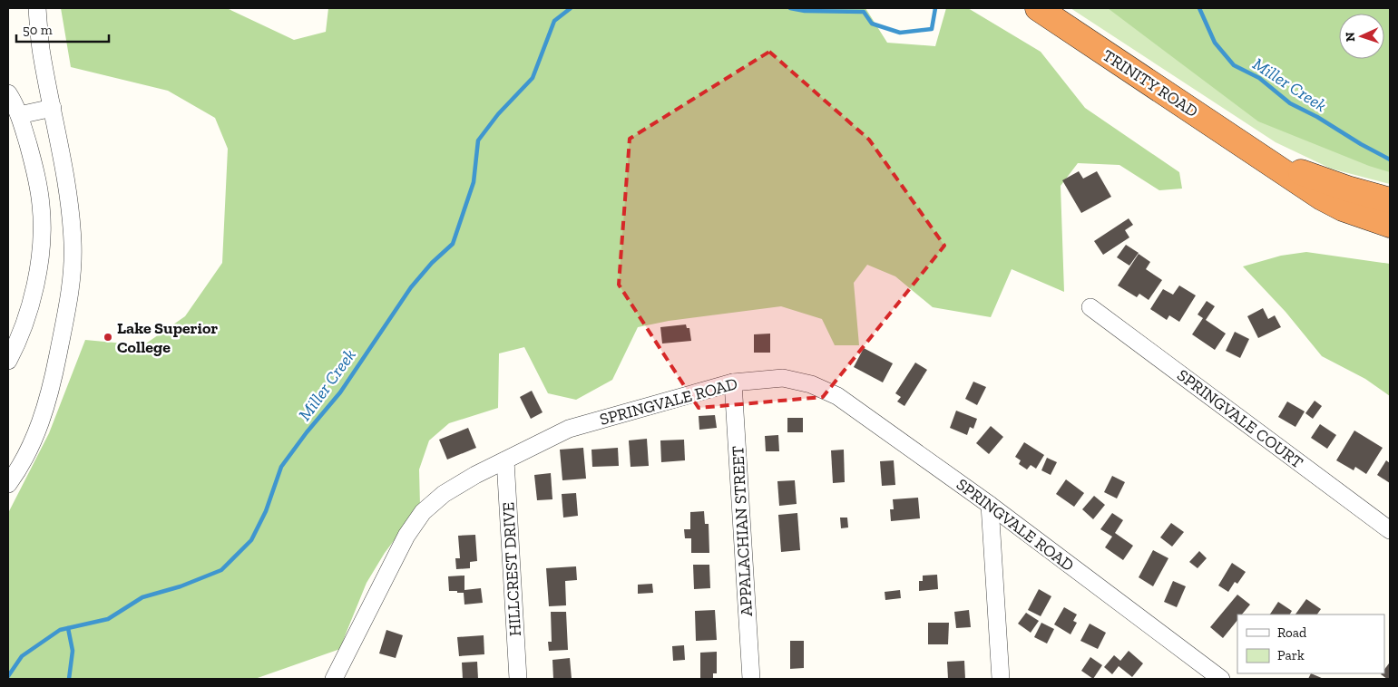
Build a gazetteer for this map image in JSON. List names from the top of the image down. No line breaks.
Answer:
{"streets":{"highway":["TRINITY ROAD"],"street":["SPRINGVALE ROAD","SPRINGVALE COURT","APPALACHIAN STREET","HILLCREST DRIVE"]},"crossings":[["SPRINGVALE ROAD","APPALACHIAN STREET"],["SPRINGVALE ROAD","HILLCREST DRIVE"]],"water":["Miller Creek"],"places":["Lake Superior College"],"legend":["Road","Park"],"scale_bar":"50 m","north":"left"}
